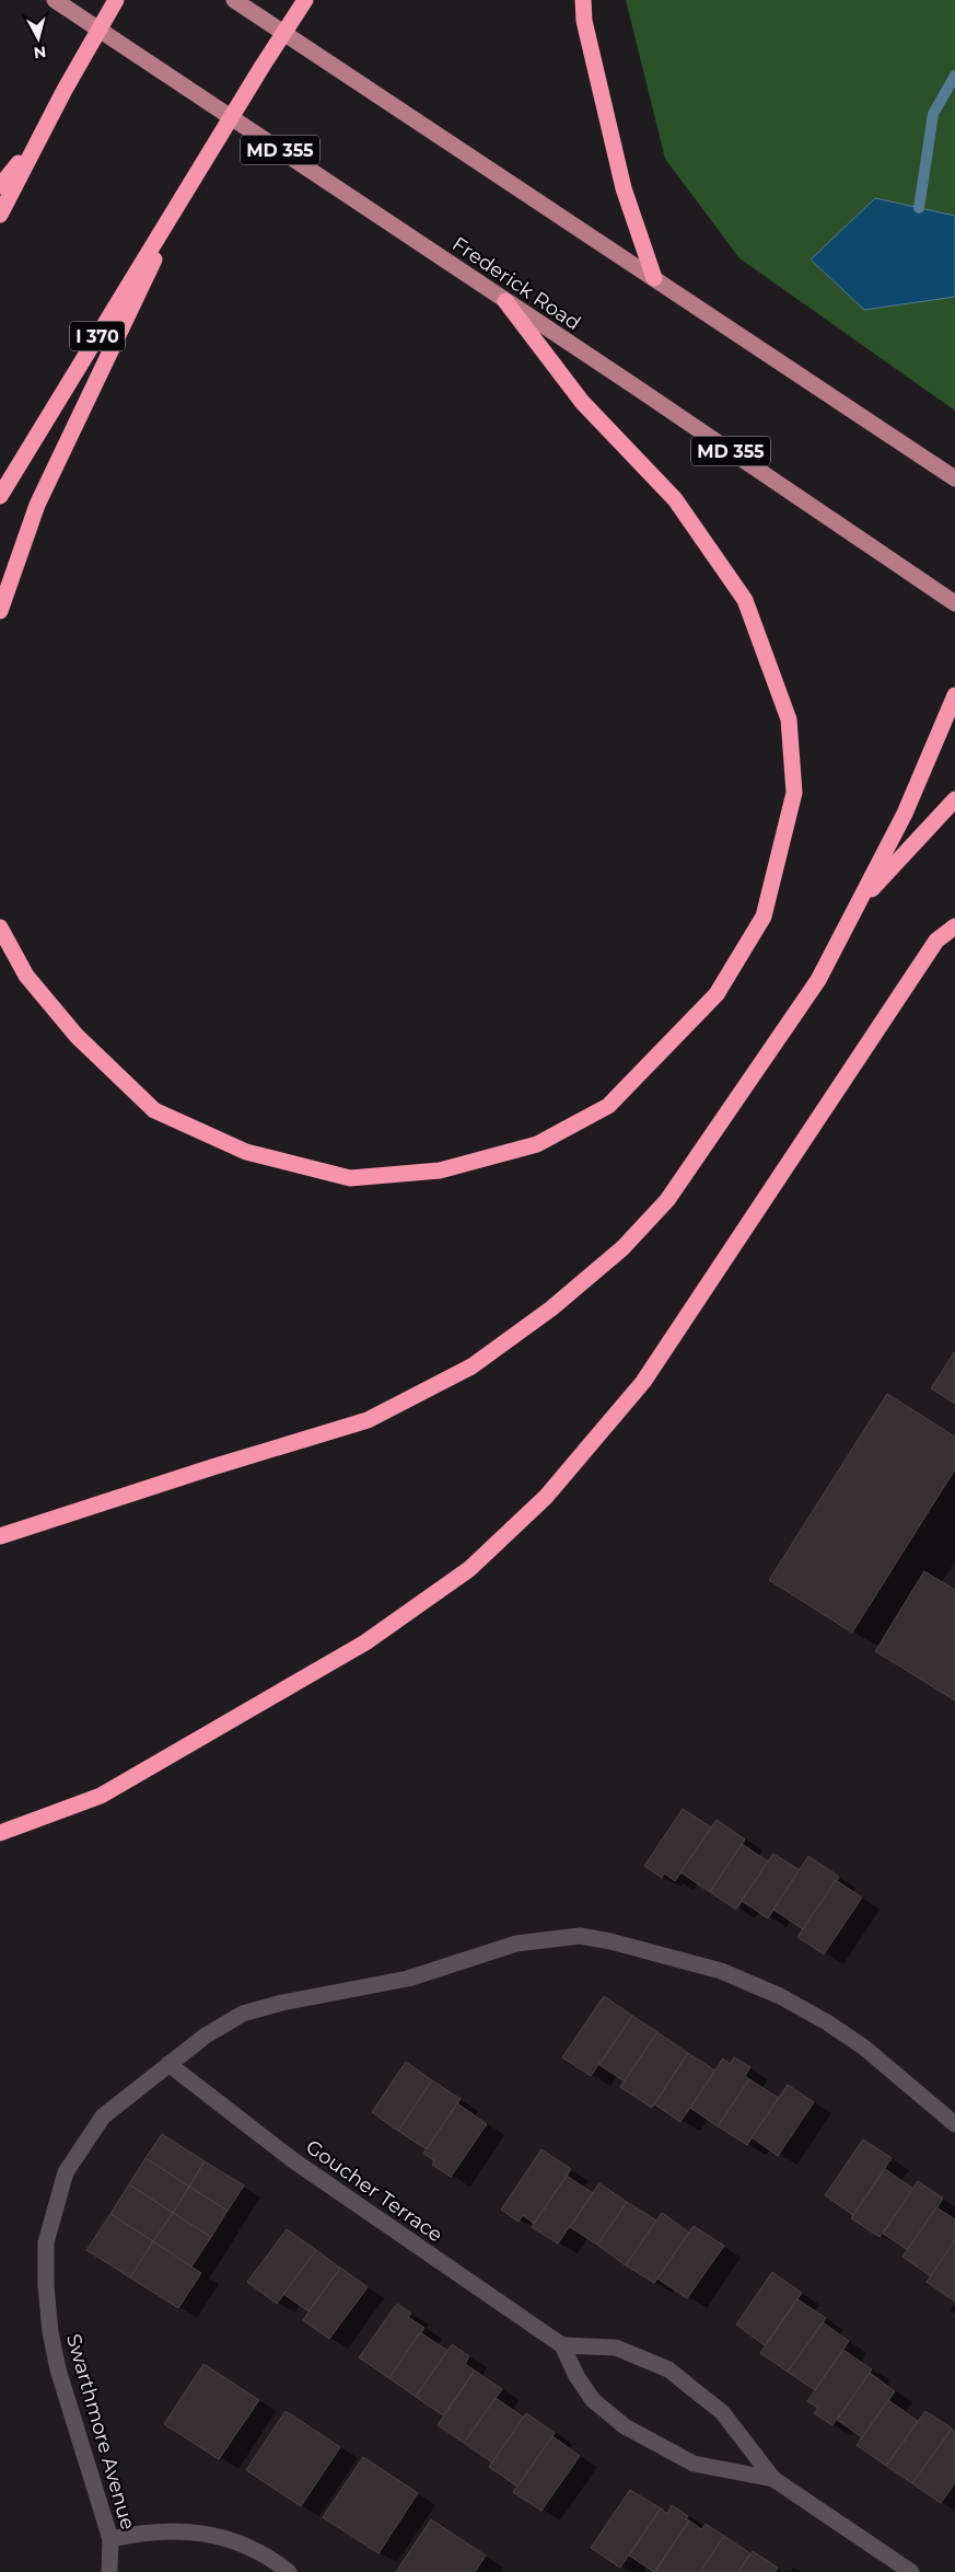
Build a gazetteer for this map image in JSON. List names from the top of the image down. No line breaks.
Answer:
{"streets":{"highway":["I 370"],"main road":["MD 355","Frederick Road"],"street":["Goucher Terrace","Swarthmore Avenue"]},"crossings":[["Goucher Terrace","Swarthmore Avenue"]],"north":"bottom"}
